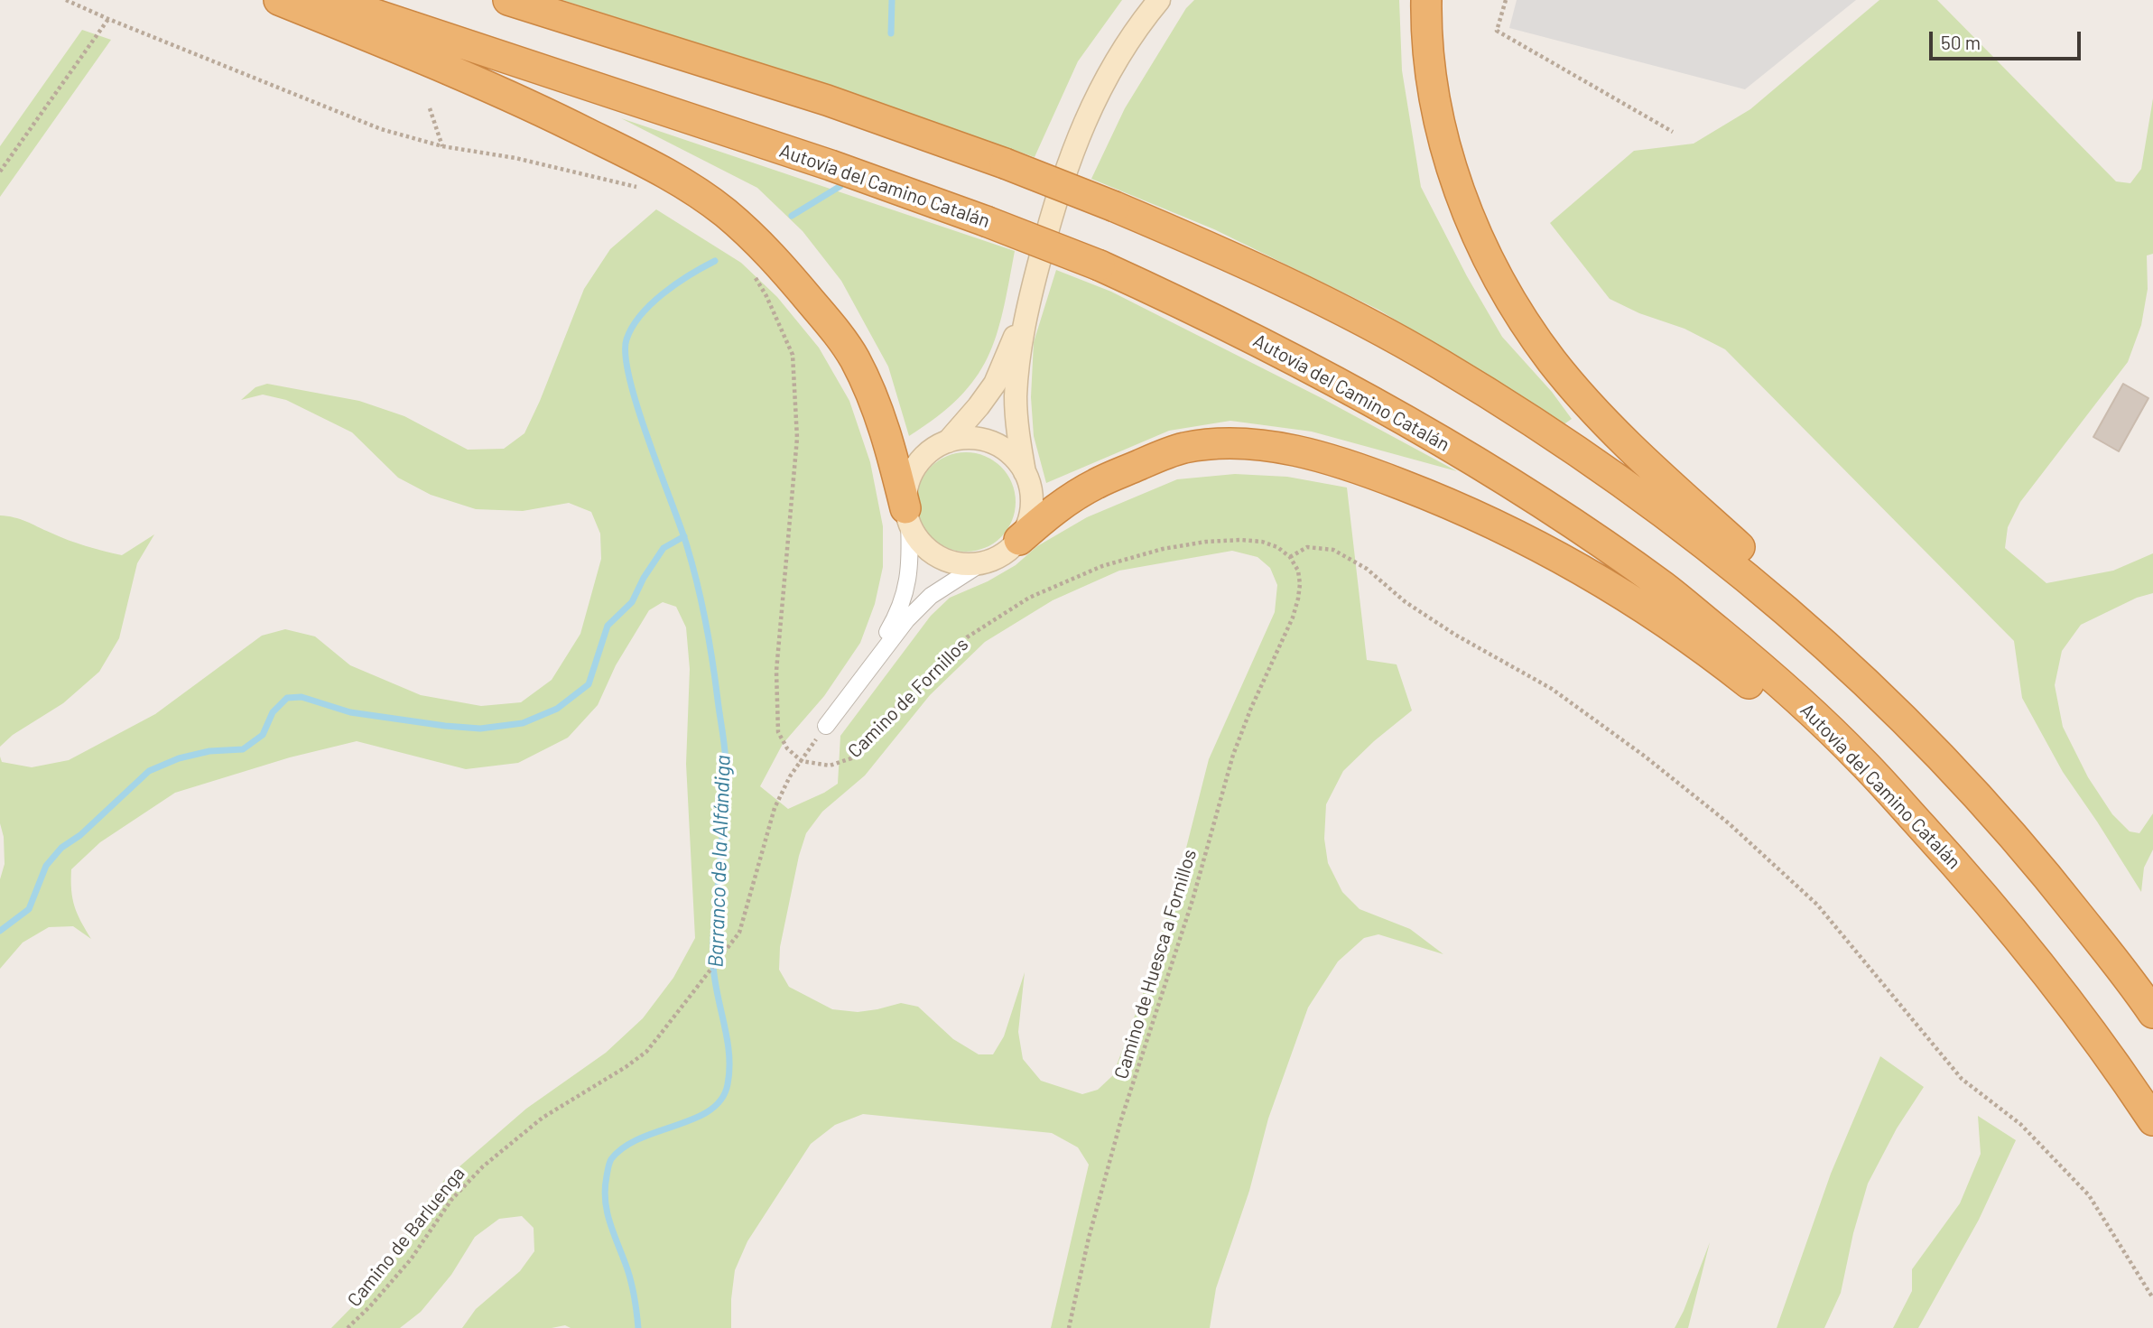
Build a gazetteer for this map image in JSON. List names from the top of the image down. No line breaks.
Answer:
{"streets":{"highway":["Autovía del Camino Catalán"],"street":["Camino de Fornillos"],"path":["Camino de Huesca a Fornillos","Camino de Barluenga"]},"crossings":[["Camino de Fornillos","Camino de Huesca a Fornillos"],["Camino de Fornillos","Camino de Barluenga"]],"water":["Barranco de la Alfándiga"],"scale_bar":"50 m"}
